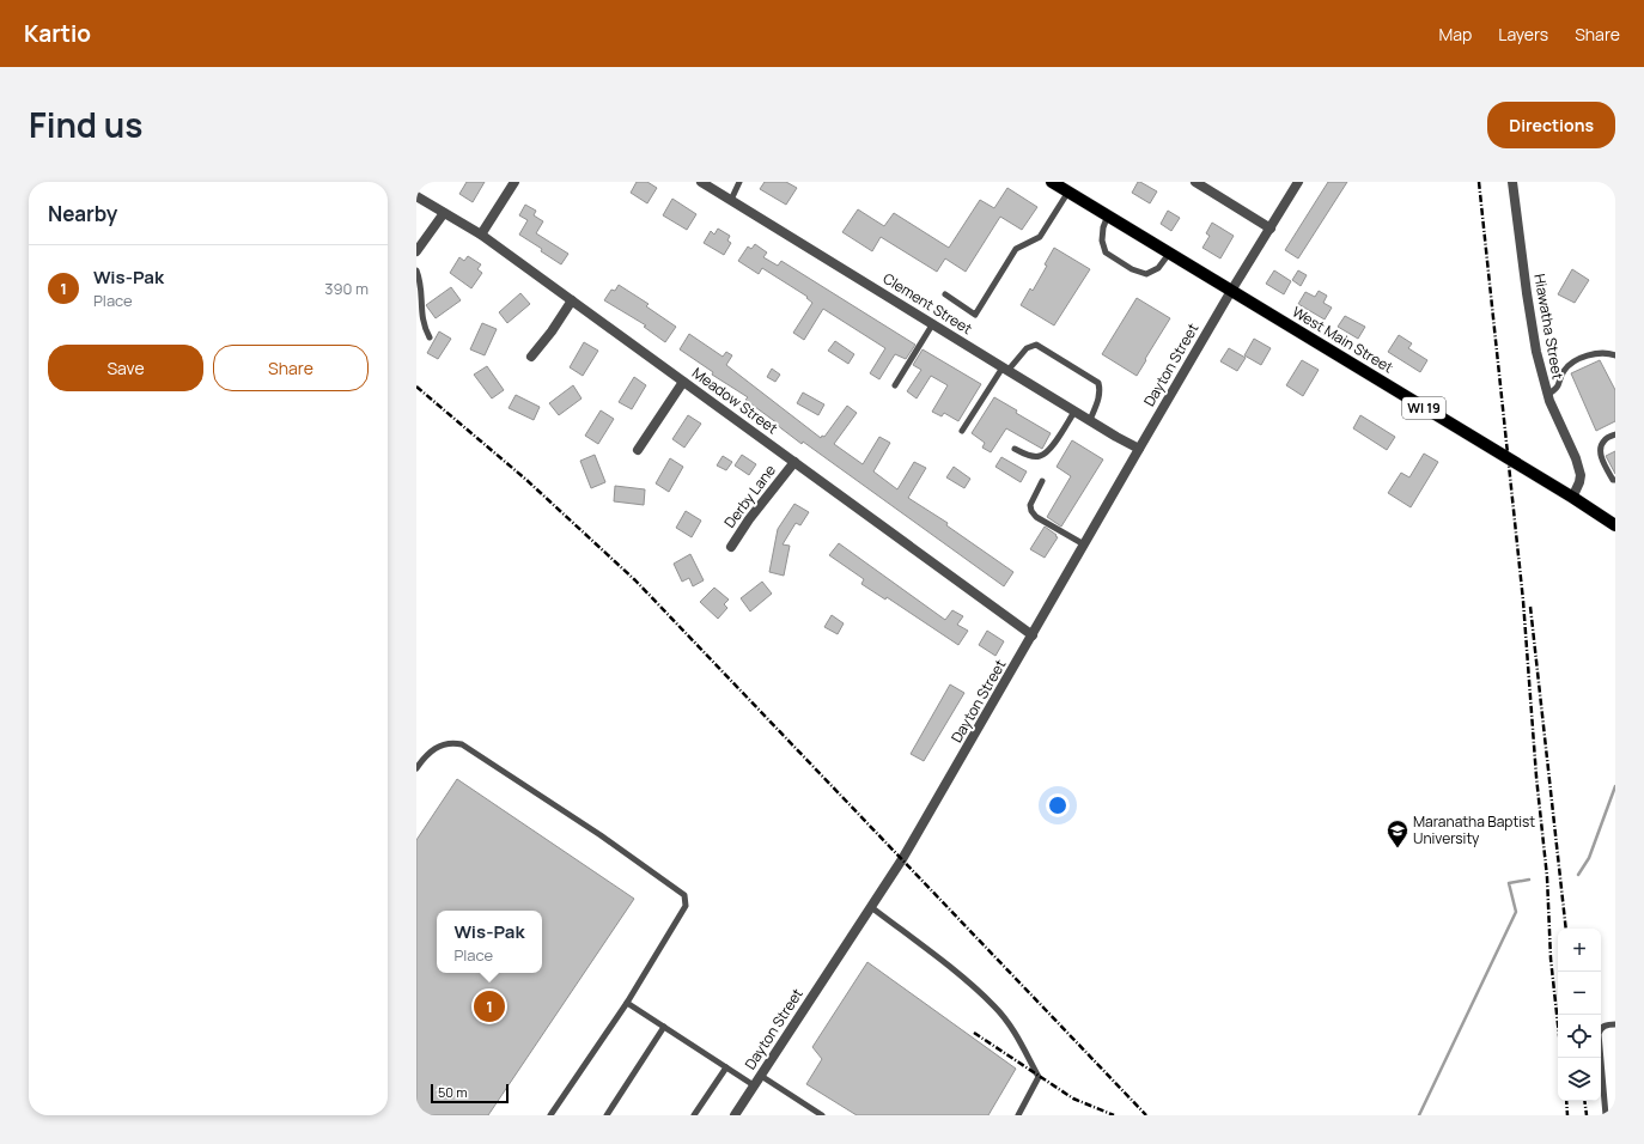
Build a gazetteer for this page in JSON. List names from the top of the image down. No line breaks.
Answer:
{"streets":{"main road":["West Main Street","WI 19"],"street":["Clement Street","Hiawatha Street","Dayton Street","Meadow Street","Derby Lane"]},"crossings":[["Clement Street","Dayton Street"],["Hiawatha Street","West Main Street"],["West Main Street","Dayton Street"],["Dayton Street","Meadow Street"],["Meadow Street","Derby Lane"]],"places":{"school or university":["Maranatha Baptist University"]},"scale_bar":"50 m","page":{"header":"Kartio","nav":["Map","Layers","Share"],"title":"Find us","buttons":["Directions",["Save","Share"]],"heading":"Nearby","list":[{"mark":"1","name":"Wis-Pak","note":"Place","value":"390 m"}],"popup":["Wis-Pak","Place"],"map_buttons":["+","−"],"pins":"1","scale":"50 m"}}
